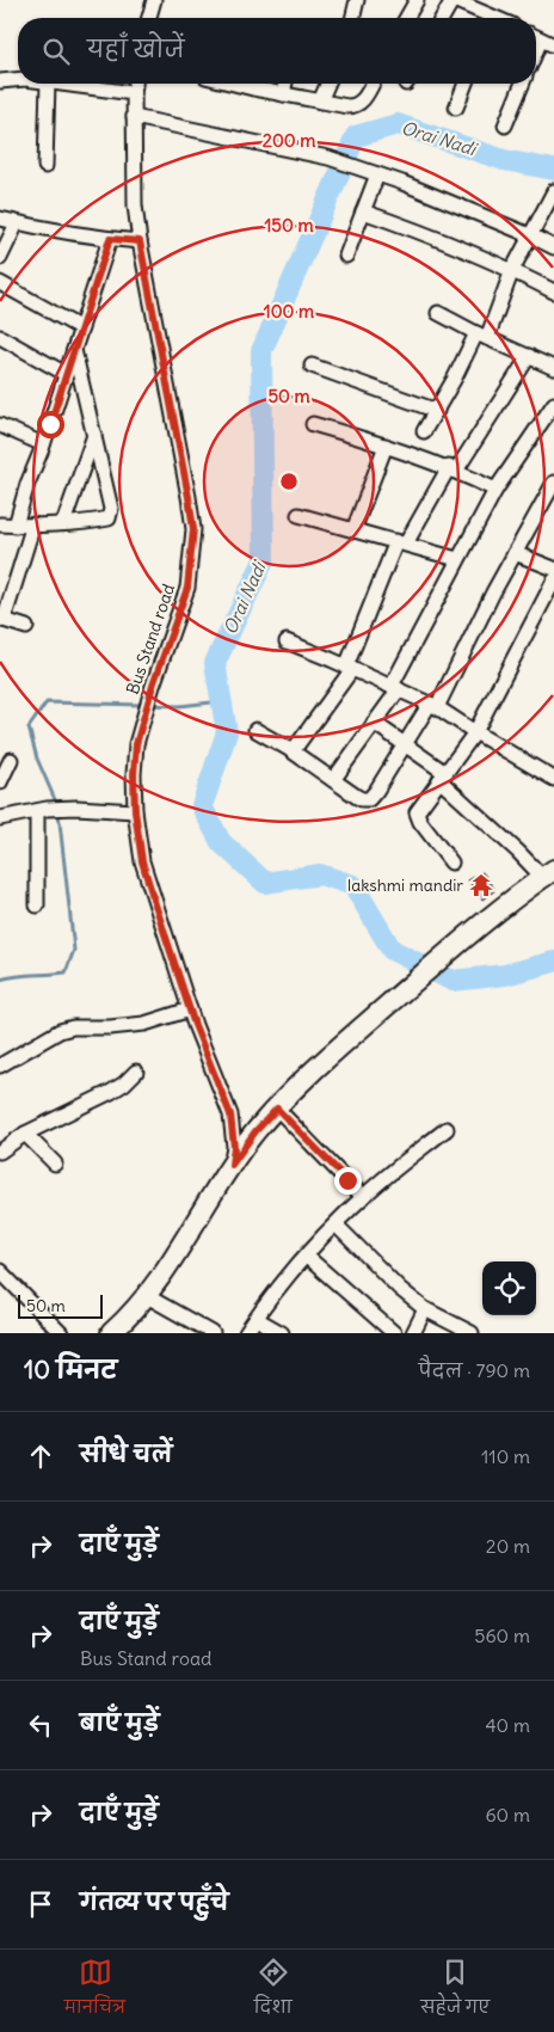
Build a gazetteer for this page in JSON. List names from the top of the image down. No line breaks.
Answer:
{"streets":{"street":["Bus Stand road"]},"water":["Orai Nadi"],"places":{"temple":["lakshmi mandir"]},"scale_bar":"50 m","page":{"search":"यहाँ खोजें","scale":"50 m","heading":["10 मिनट","पैदल · 790 m"],"list":[["सीधे चलें","110 m"],["दाएँ मुड़ें","20 m"],["दाएँ मुड़ें","Bus Stand road","560 m"],["बाएँ मुड़ें","40 m"],["दाएँ मुड़ें","60 m"],"गंतव्य पर पहुँचे"],"nav":["मानचित्र","दिशा","सहेजे गए"]},"rings":["200 m","150 m","100 m","50 m"]}
